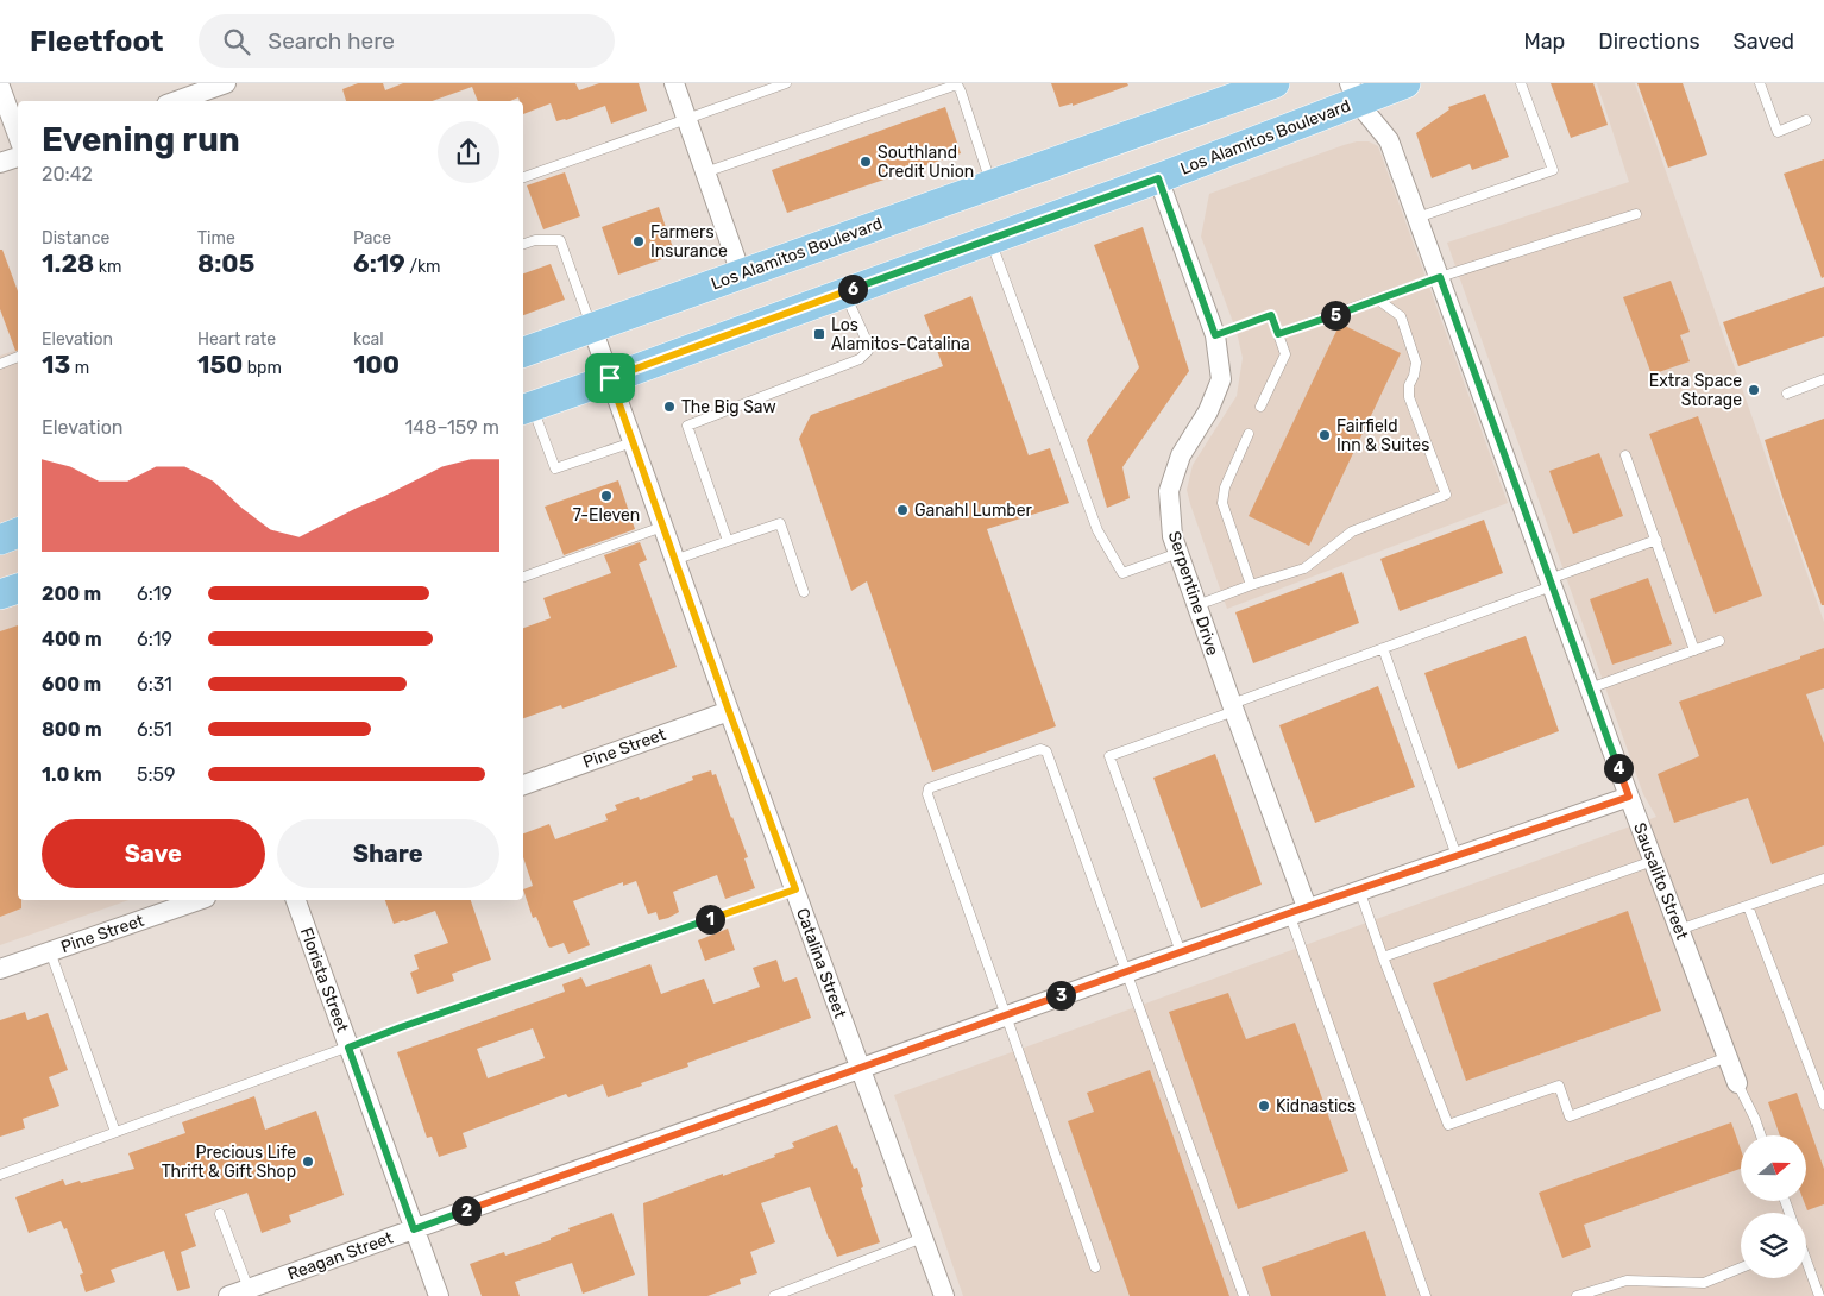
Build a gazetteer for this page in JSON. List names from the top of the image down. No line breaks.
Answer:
{"streets":{"main road":["Los Alamitos Boulevard"],"street":["Serpentine Drive","Pine Street","Sausalito Street","Catalina Street","Florista Street","Reagan Street"]},"crossings":[["Los Alamitos Boulevard","Serpentine Drive"],["Los Alamitos Boulevard","Sausalito Street"],["Los Alamitos Boulevard","Catalina Street"],["Serpentine Drive","Reagan Street"],["Pine Street","Catalina Street"],["Sausalito Street","Reagan Street"],["Catalina Street","Reagan Street"],["Florista Street","Reagan Street"]],"places":{"other":["Southland Credit Union","Farmers Insurance","Extra Space Storage","The Big Saw","Fairfield Inn & Suites","7-Eleven","Ganahl Lumber","Kidnastics","Precious Life Thrift & Gift Shop"],"transit":["Los Alamitos-Catalina"]},"north":"right","page":{"header":"Fleetfoot","search":"Search here","nav":["Map","Directions","Saved"],"heading":["Evening run","20:42"],"stats":[["Distance","1.28 km"],["Time","8:05"],["Pace","6:19 /km"],["Elevation","13 m"],["Heart rate","150 bpm"],["kcal","100"]],"pins":["6","5","4","1","3","2"],"chart":["Elevation","148–159 m"],"list":[{"name":"200 m","note":"6:19"},{"name":"400 m","note":"6:19"},{"name":"600 m","note":"6:31"},{"name":"800 m","note":"6:51"},{"name":"1.0 km","note":"5:59"}],"buttons":["Save","Share"]}}
